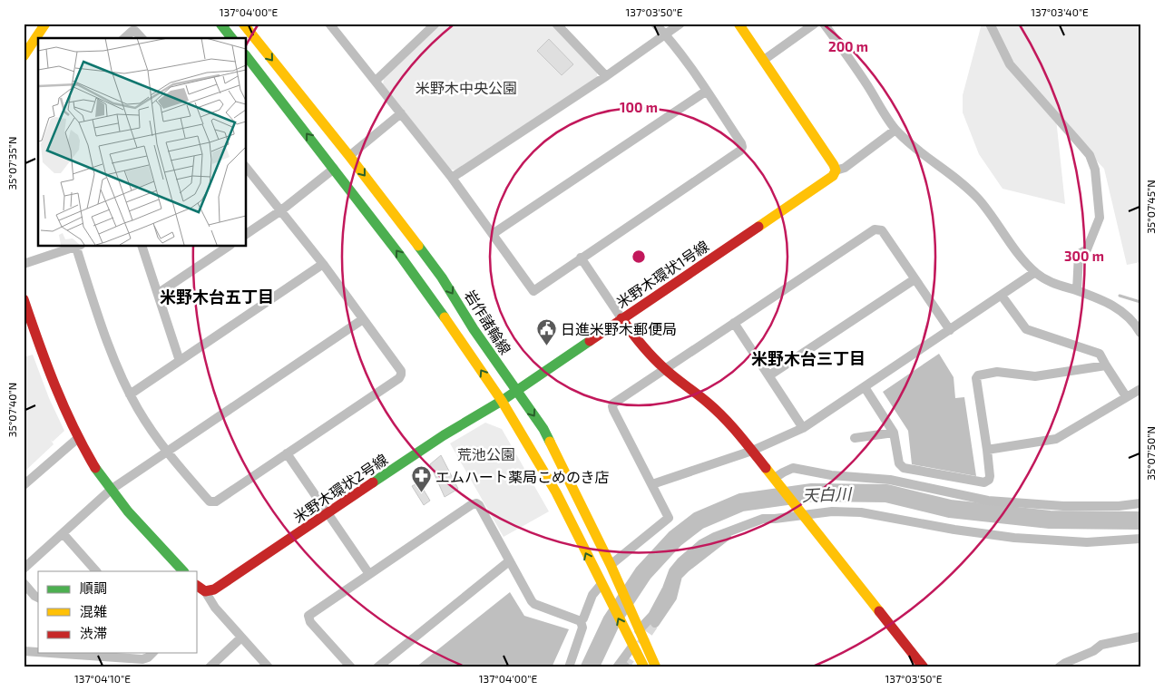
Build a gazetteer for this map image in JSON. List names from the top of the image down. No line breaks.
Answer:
{"streets":{"street":["米野木環状1号線","岩作諸輪線","米野木環状2号線"]},"crossings":[["米野木環状1号線","岩作諸輪線"],["米野木環状1号線","米野木環状2号線"]],"districts":["米野木台五丁目","米野木台三丁目"],"water":["天白川"],"parks":["米野木中央公園","荒池公園"],"places":{"public building":["日進米野木郵便局"],"pharmacy":["エムハート薬局こめのき店"]},"legend":["順調","混雑","渋滞"],"coordinates":["137°04'00\"E","137°03'50\"E","137°03'40\"E","35°07'35\"N","35°07'45\"N","35°07'40\"N","35°07'50\"N","137°04'10\"E"],"rings":["200 m","100 m","300 m"]}
